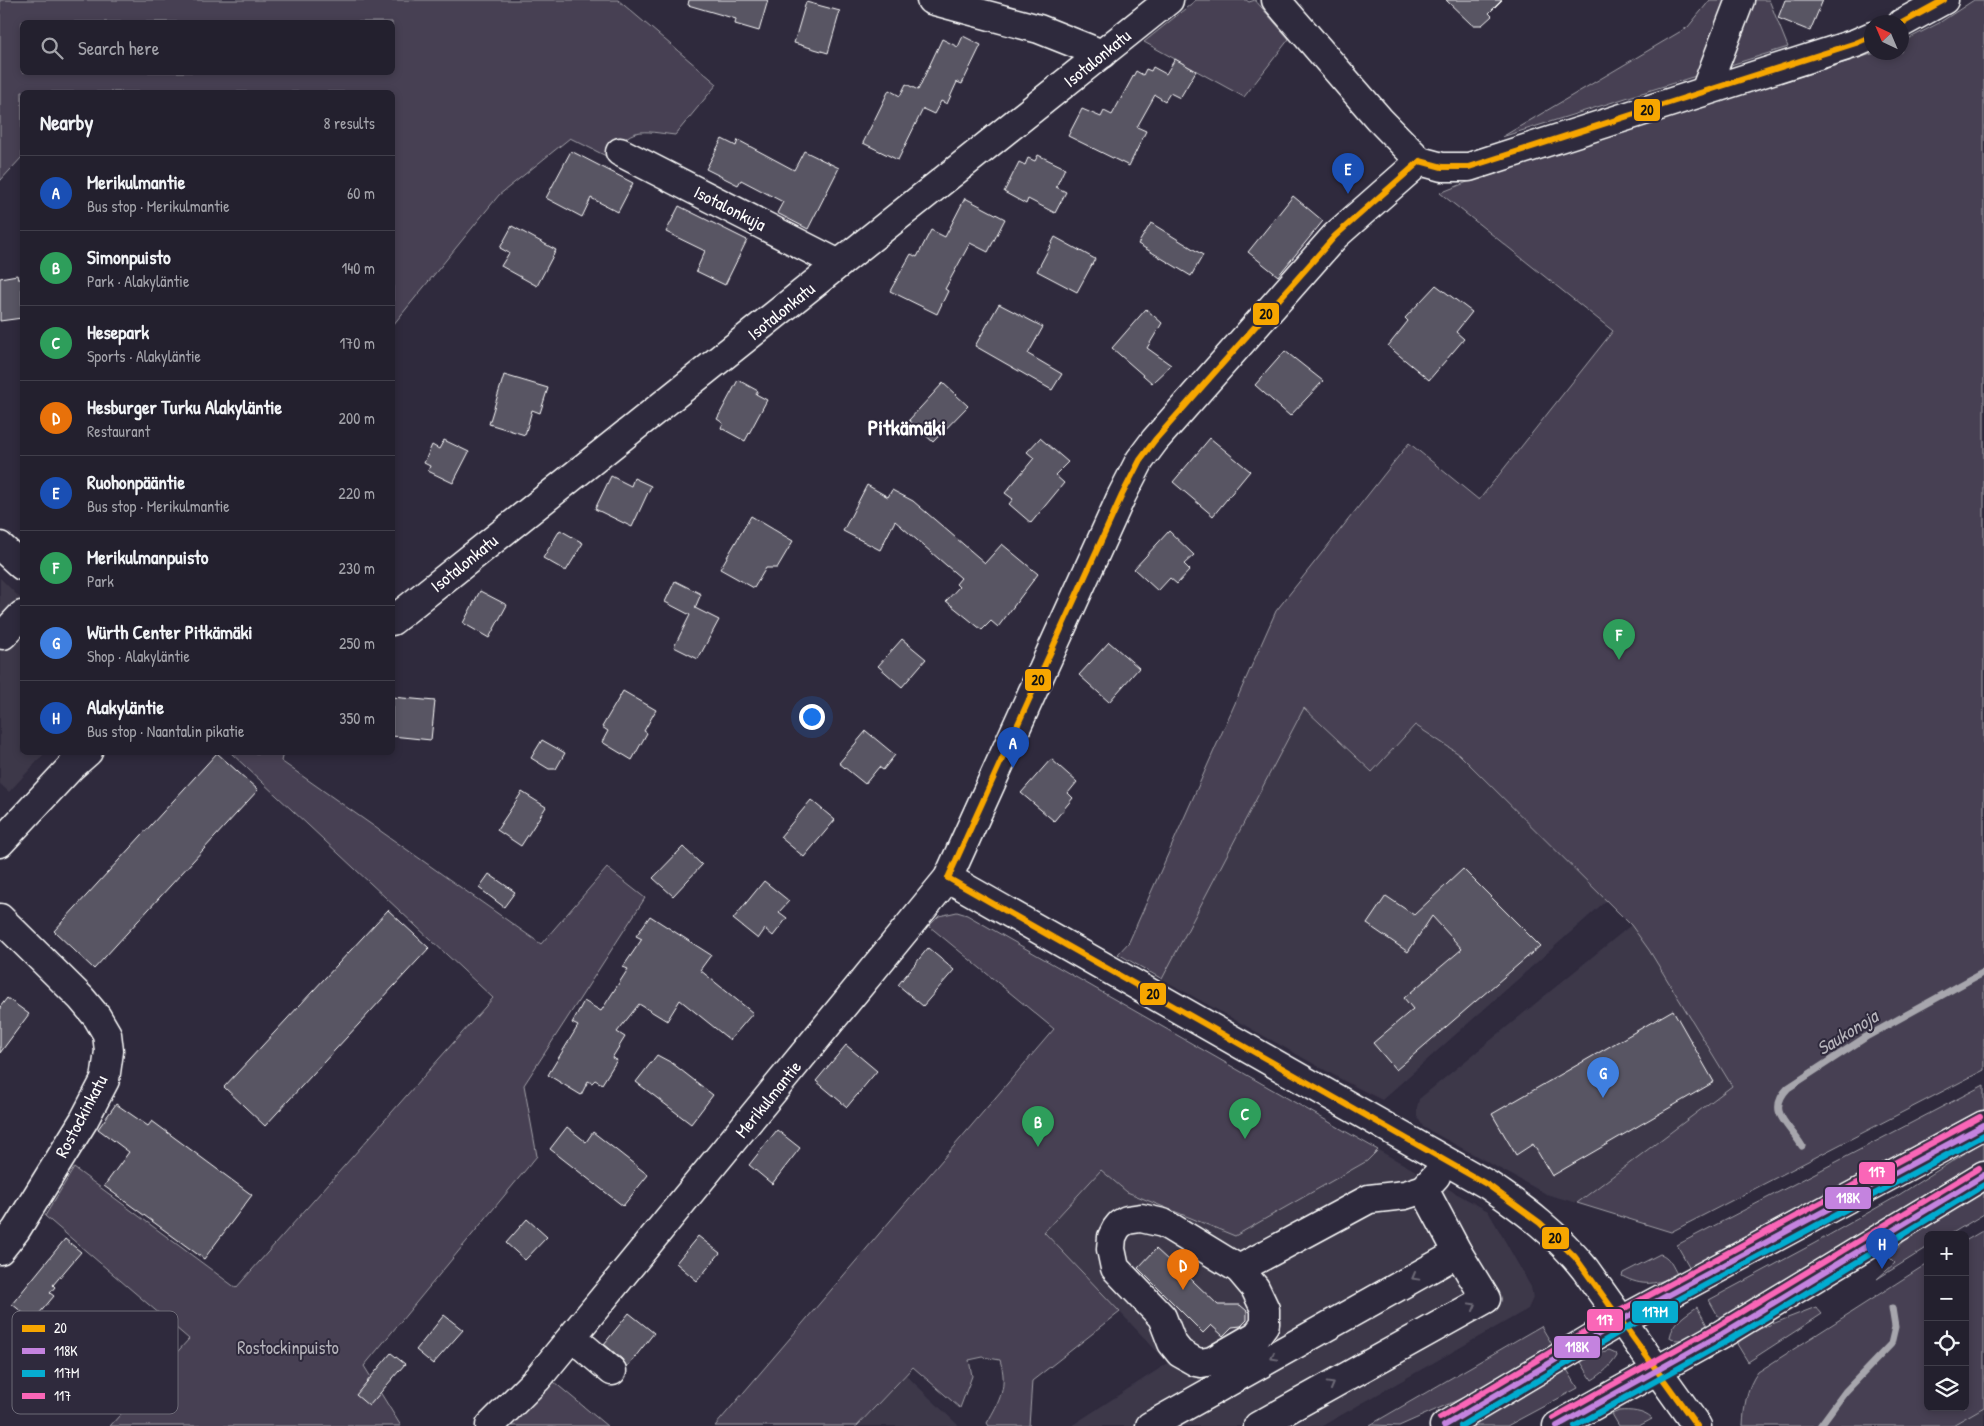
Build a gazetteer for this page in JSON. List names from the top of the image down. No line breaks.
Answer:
{"streets":{"main road":["Isotalonkatu","Isotalonkuja","Merikulmantie","Rostockinkatu"]},"crossings":[["Isotalonkatu","Isotalonkuja"]],"districts":["Pitkämäki"],"water":["Saukonoja"],"parks":["Rostockinpuisto"],"lines":["transit line 20","transit line 117","transit line 118K","transit line 117M"],"legend":["20","118K","117M","117"],"north":"top left","page":{"search":"Search here","heading":["Nearby","8 results"],"pins":["E","F","A","G","C","B","H","D"],"list":[{"mark":"A","name":"Merikulmantie","note":"Bus stop · Merikulmantie","value":"60 m"},{"mark":"B","name":"Simonpuisto","note":"Park · Alakyläntie","value":"140 m"},{"mark":"C","name":"Hesepark","note":"Sports · Alakyläntie","value":"170 m"},{"mark":"D","name":"Hesburger Turku Alakyläntie","note":"Restaurant","value":"200 m"},{"mark":"E","name":"Ruohonpääntie","note":"Bus stop · Merikulmantie","value":"220 m"},{"mark":"F","name":"Merikulmanpuisto","note":"Park","value":"230 m"},{"mark":"G","name":"Würth Center Pitkämäki","note":"Shop · Alakyläntie","value":"250 m"},{"mark":"H","name":"Alakyläntie","note":"Bus stop · Naantalin pikatie","value":"350 m"}],"map_buttons":["+","−"]}}
